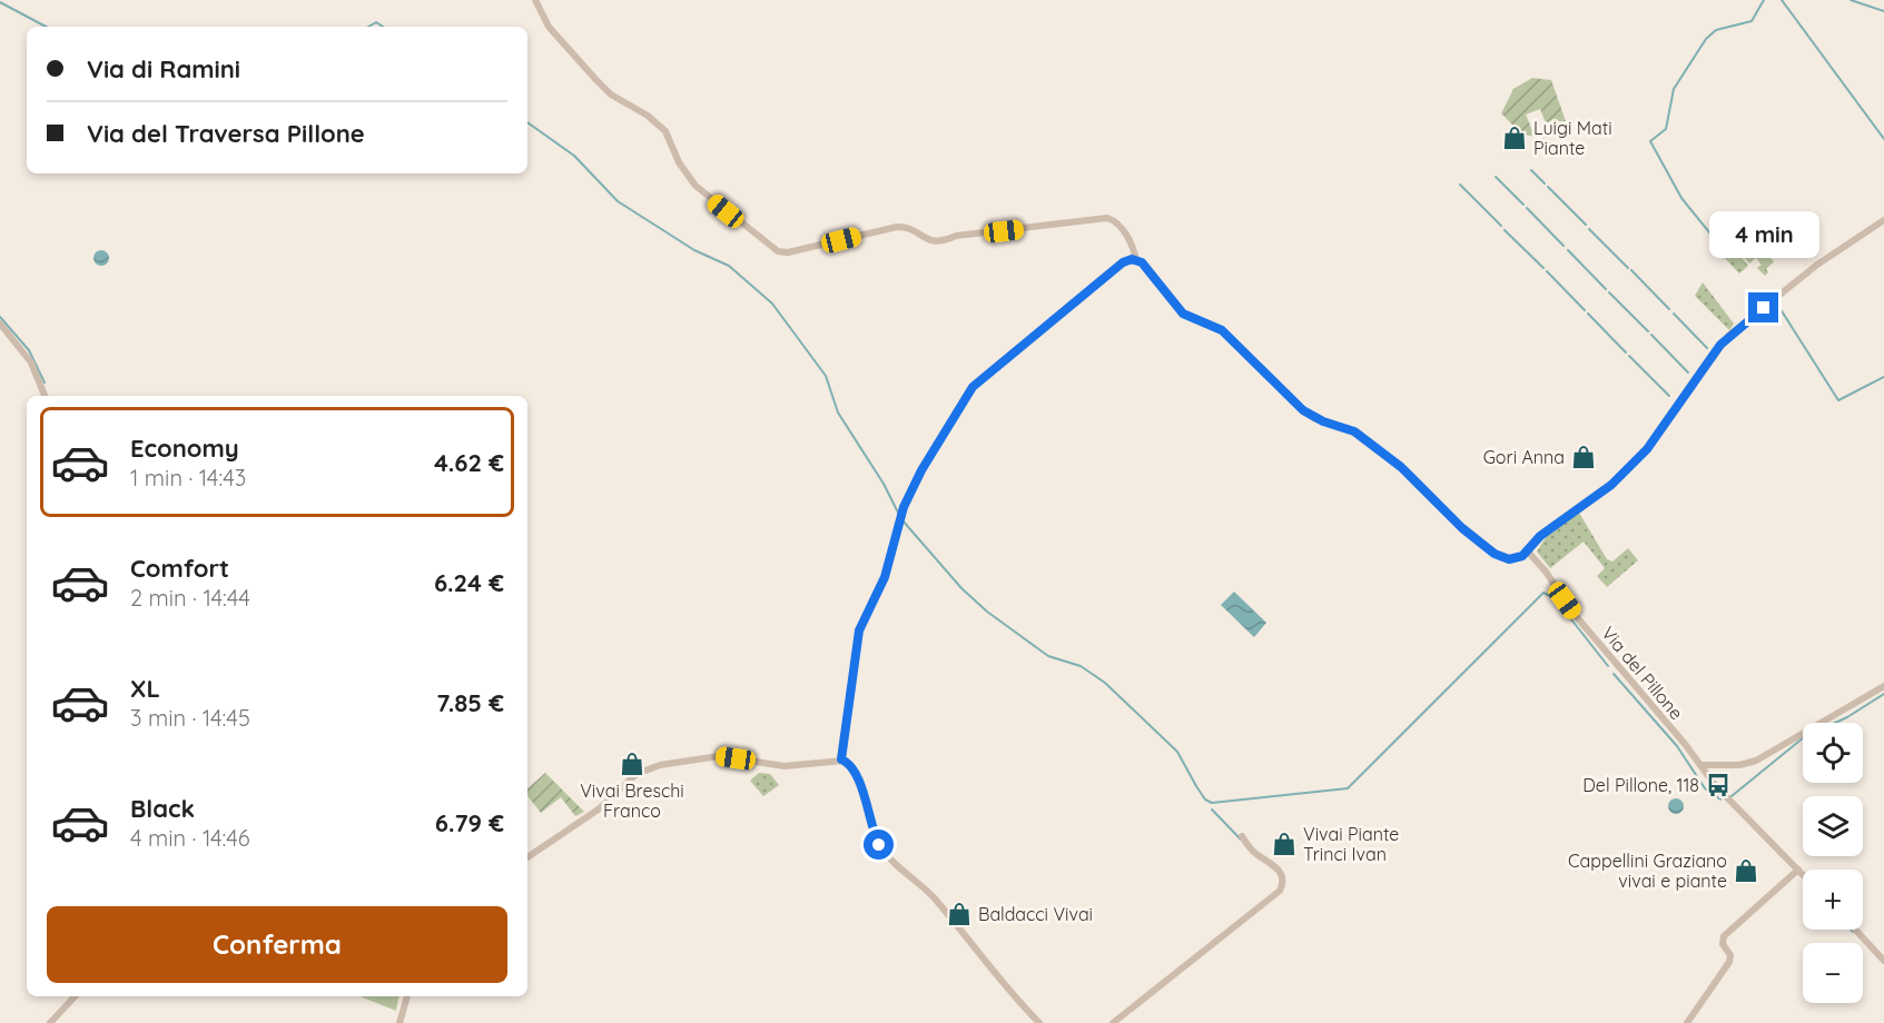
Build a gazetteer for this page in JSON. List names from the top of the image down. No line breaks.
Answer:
{"streets":{"street":["Via del Pillone"]},"places":{"shop":["Luigi Mati Piante","Gori Anna","Vivai Breschi Franco","Vivai Piante Trinci Ivan","Cappellini Graziano vivai e piante","Baldacci Vivai"],"bus stop":["Del Pillone, 118"]},"page":{"banner":["Via di Ramini","Via del Traversa Pillone"],"bubble":"4 min","list":[{"name":"Economy","note":"1 min · 14:43","value":"4.62 €"},{"name":"Comfort","note":"2 min · 14:44","value":"6.24 €"},{"name":"XL","note":"3 min · 14:45","value":"7.85 €"},{"name":"Black","note":"4 min · 14:46","value":"6.79 €"}],"map_buttons":["+","−"],"buttons":"Conferma"}}
